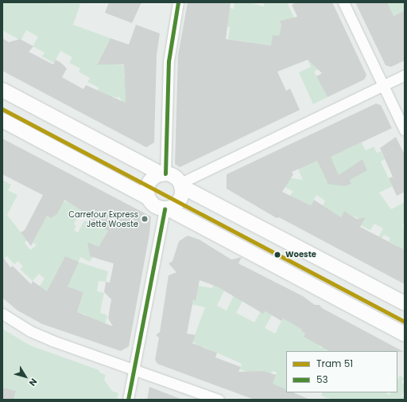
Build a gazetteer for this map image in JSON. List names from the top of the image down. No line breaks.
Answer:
{"places":["Carrefour Express Jette Woeste","Woeste"],"lines":["transit line 53","tram line 51"],"legend":["Tram 51","53"],"north":"bottom right"}
